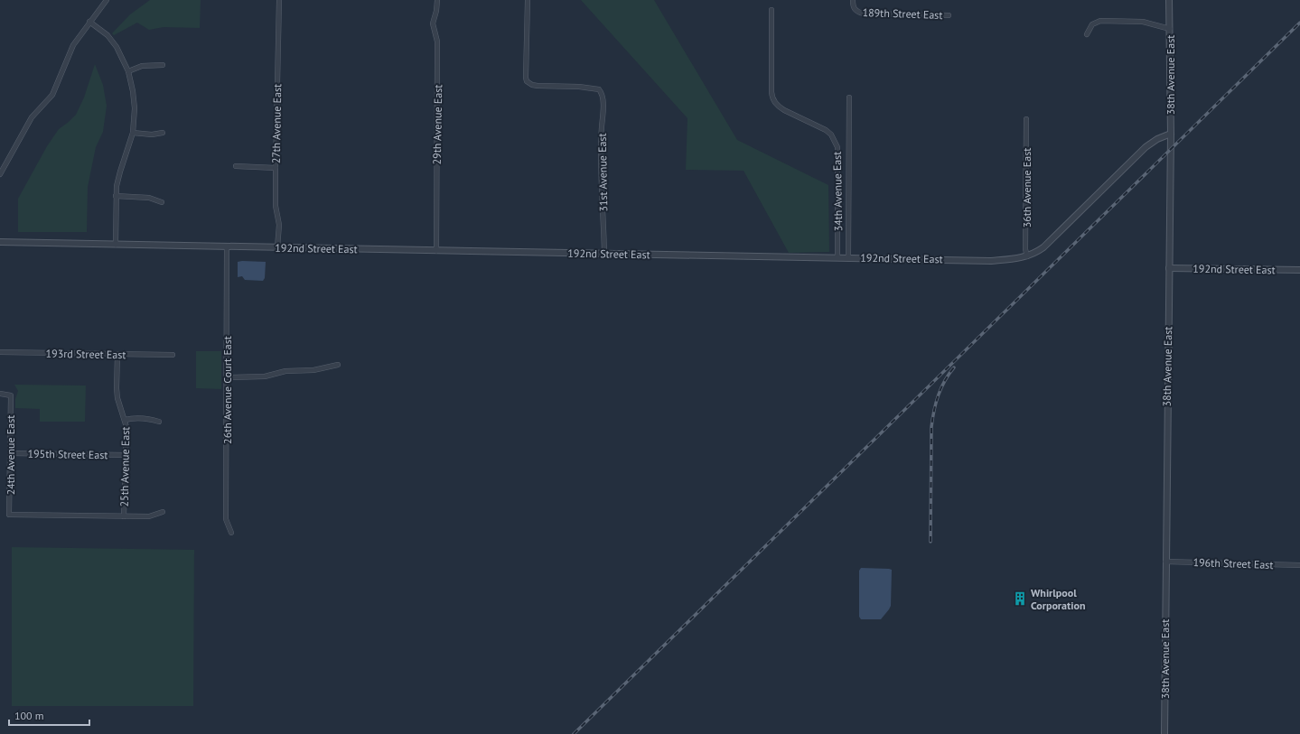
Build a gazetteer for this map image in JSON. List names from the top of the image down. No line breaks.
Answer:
{"streets":{"street":["189th Street East","38th Avenue East","27th Avenue East","29th Avenue East","31st Avenue East","36th Avenue East","34th Avenue East","192nd Street East","193rd Street East","26th Avenue Court East","195th Street East","24th Avenue East","25th Avenue East","196th Street East"]},"crossings":[["38th Avenue East","192nd Street East"],["38th Avenue East","196th Street East"],["27th Avenue East","192nd Street East"],["29th Avenue East","192nd Street East"],["31st Avenue East","192nd Street East"],["36th Avenue East","192nd Street East"],["34th Avenue East","192nd Street East"],["192nd Street East","26th Avenue Court East"],["193rd Street East","25th Avenue East"],["195th Street East","24th Avenue East"],["195th Street East","25th Avenue East"],["24th Avenue East","25th Avenue East"]],"places":{"building":["Whirlpool Corporation"]},"scale_bar":"100 m"}
